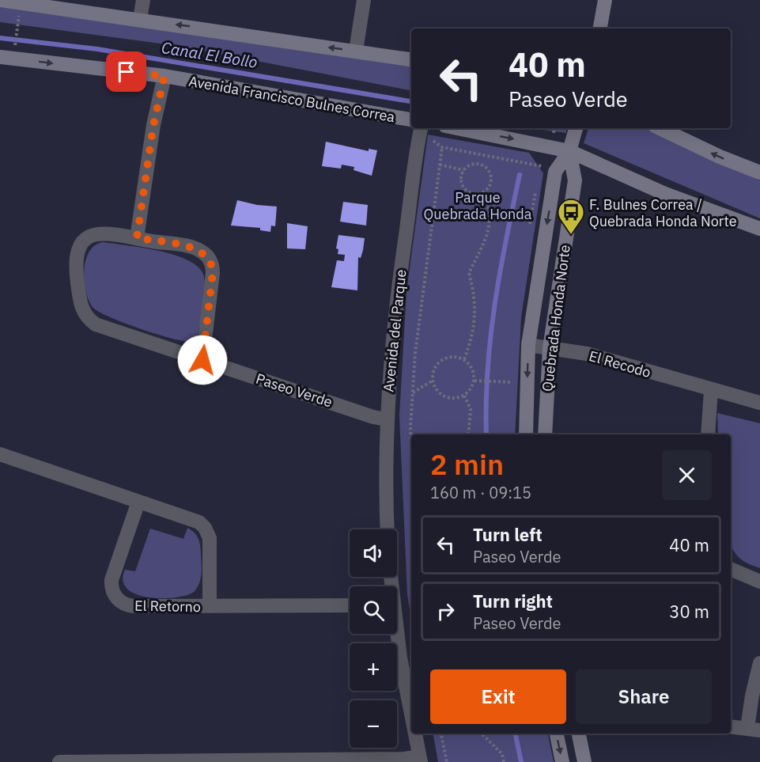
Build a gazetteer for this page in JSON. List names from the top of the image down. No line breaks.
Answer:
{"streets":{"street":["Avenida Francisco Bulnes Correa","Quebrada Honda Norte","Avenida del Parque","El Recodo","Paseo Verde","El Retorno"]},"crossings":[["Quebrada Honda Norte","El Recodo"],["Avenida del Parque","Paseo Verde"]],"water":["Canal El Bollo"],"parks":["Parque Quebrada Honda"],"places":{"bus stop":["F. Bulnes Correa / Quebrada Honda Norte"]},"page":{"turn":["40 m","Paseo Verde"],"heading":["2 min","160 m · 09:15"],"list":[{"name":"Turn left","note":"Paseo Verde","value":"40 m"},{"name":"Turn right","note":"Paseo Verde","value":"30 m"}],"map_buttons":["+","−"],"buttons":["Exit","Share"]}}
